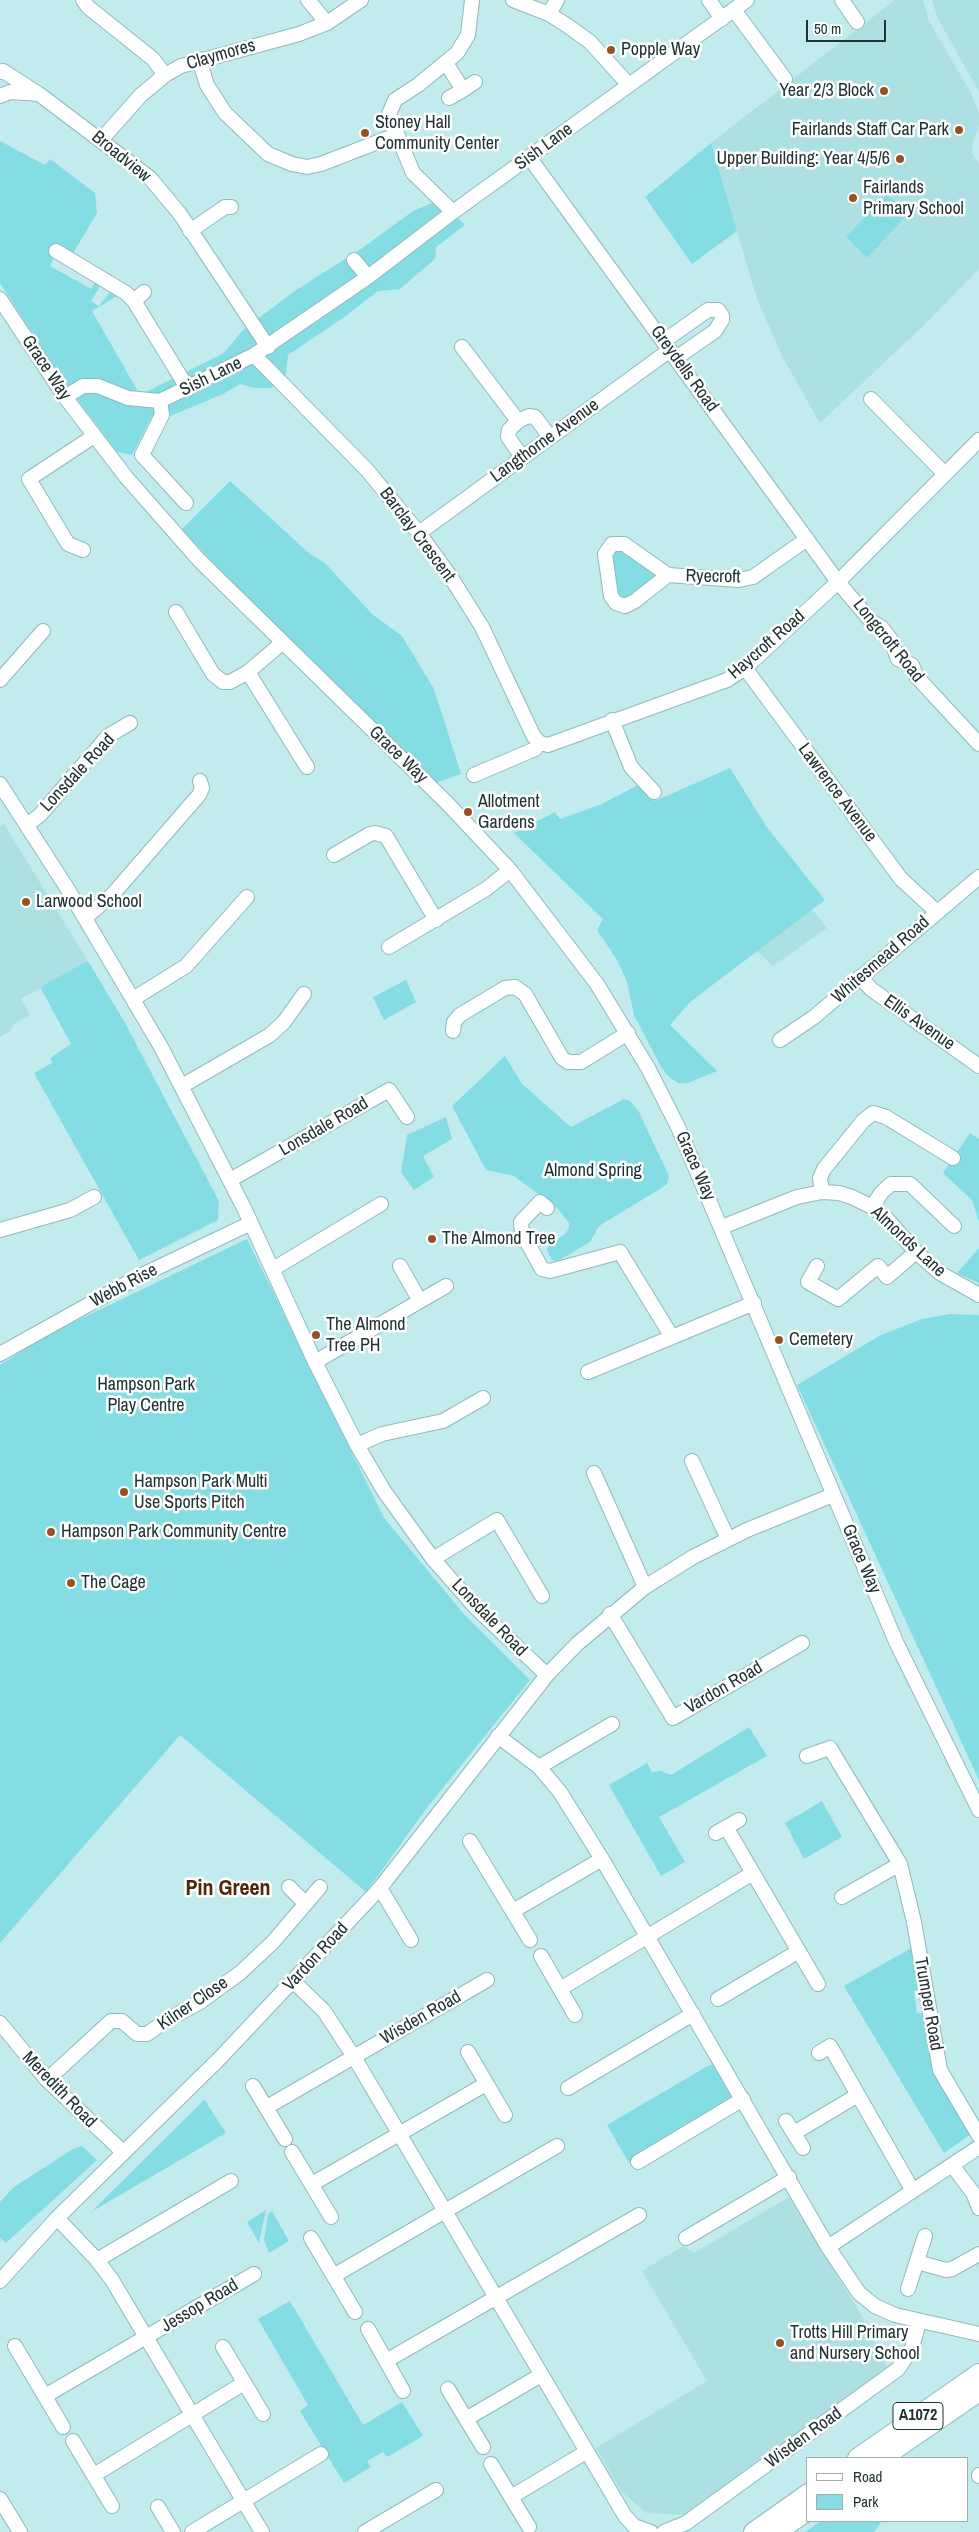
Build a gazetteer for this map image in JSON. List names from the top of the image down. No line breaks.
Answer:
{"streets":{"main road":["A1072"],"street":["Claymores","Sish Lane","Broadview","Grace Way","Greydells Road","Langthorne Avenue","Barclay Crescent","Ryecroft","Longcroft Road","Haycroft Road","Lonsdale Road","Lawrence Avenue","Whitesmead Road","Ellis Avenue","Almonds Lane","Webb Rise","Vardon Road","Kilner Close","Trumper Road","Wisden Road","Meredith Road","Jessop Road"]},"crossings":[["Claymores","Broadview"],["Sish Lane","Broadview"],["Sish Lane","Grace Way"],["Sish Lane","Greydells Road"],["Sish Lane","Barclay Crescent"],["Grace Way","Almonds Lane"],["Grace Way","Vardon Road"],["Greydells Road","Langthorne Avenue"],["Greydells Road","Ryecroft"],["Greydells Road","Longcroft Road"],["Greydells Road","Haycroft Road"],["Langthorne Avenue","Barclay Crescent"],["Barclay Crescent","Haycroft Road"],["Longcroft Road","Haycroft Road"],["Haycroft Road","Lawrence Avenue"],["Lonsdale Road","Webb Rise"],["Lonsdale Road","Vardon Road"],["Lawrence Avenue","Whitesmead Road"],["Whitesmead Road","Ellis Avenue"],["Vardon Road","Meredith Road"],["Vardon Road","Jessop Road"],["Kilner Close","Meredith Road"]],"districts":["Pin Green"],"parks":["Almond Spring","Hampson Park Play Centre"],"places":["Popple Way","Year 2/3 Block","Fairlands Staff Car Park","Stoney Hall Community Center","Upper Building: Year 4/5/6","Fairlands Primary School","Allotment Gardens","Larwood School","The Almond Tree","The Almond Tree PH","Cemetery","Hampson Park Multi Use Sports Pitch","Hampson Park Community Centre","The Cage","Trotts Hill Primary and Nursery School"],"legend":["Road","Park"],"scale_bar":"50 m"}
